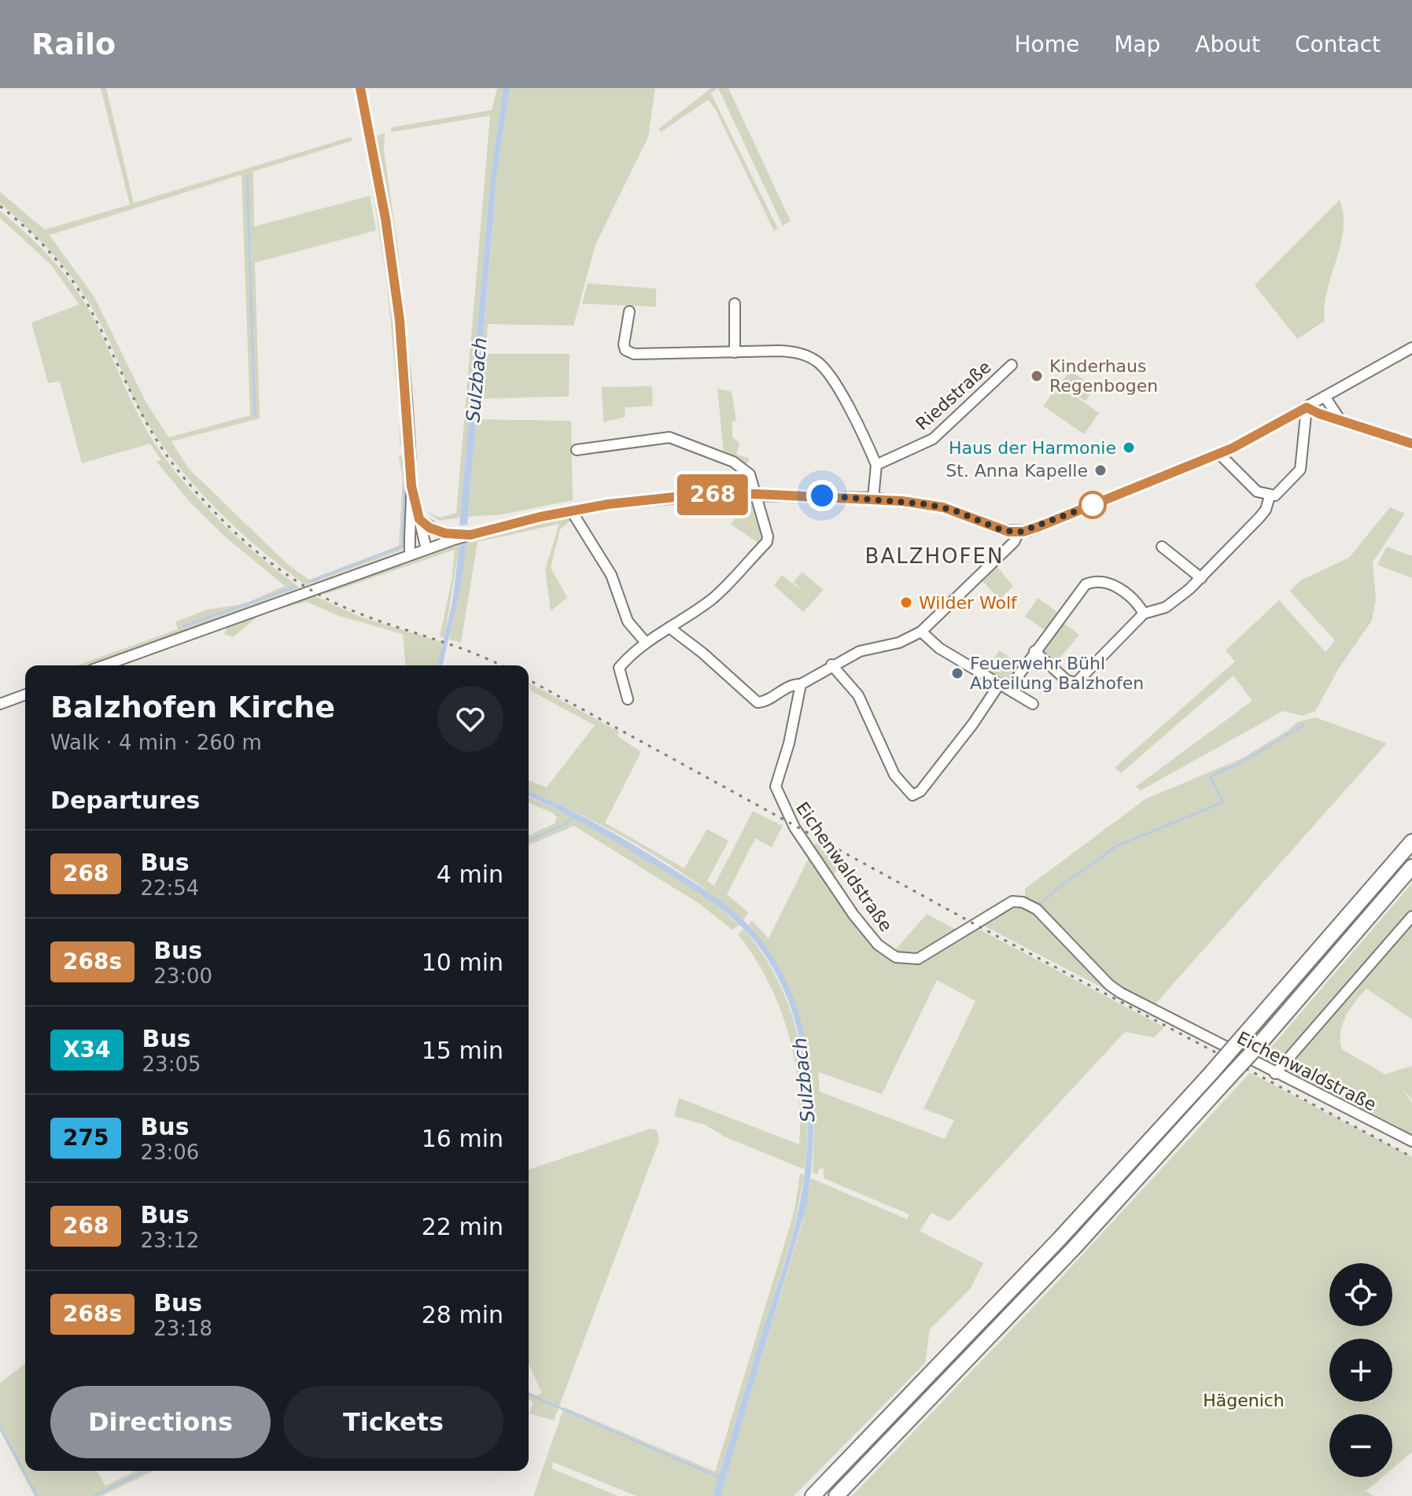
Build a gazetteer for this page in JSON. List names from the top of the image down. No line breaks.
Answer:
{"streets":{"street":["Riedstraße","Eichenwaldstraße"]},"districts":["BALZHOFEN"],"water":["Sulzbach"],"parks":["Hägenich"],"places":["Kinderhaus Regenbogen","Haus der Harmonie","St. Anna Kapelle","Wilder Wolf","Feuerwehr Bühl Abteilung Balzhofen"],"lines":["bus line 268"],"page":{"header":"Railo","nav":["Home","Map","About","Contact"],"on_map":"268","heading":[["Balzhofen Kirche","Walk · 4 min · 260 m"],"Departures"],"list":[{"mark":"268","name":"Bus","note":"22:54","value":"4 min"},{"mark":"268s","name":"Bus","note":"23:00","value":"10 min"},{"mark":"X34","name":"Bus","note":"23:05","value":"15 min"},{"mark":"275","name":"Bus","note":"23:06","value":"16 min"},{"mark":"268","name":"Bus","note":"23:12","value":"22 min"},{"mark":"268s","name":"Bus","note":"23:18","value":"28 min"}],"map_buttons":["+","−"],"buttons":["Directions","Tickets"]}}
